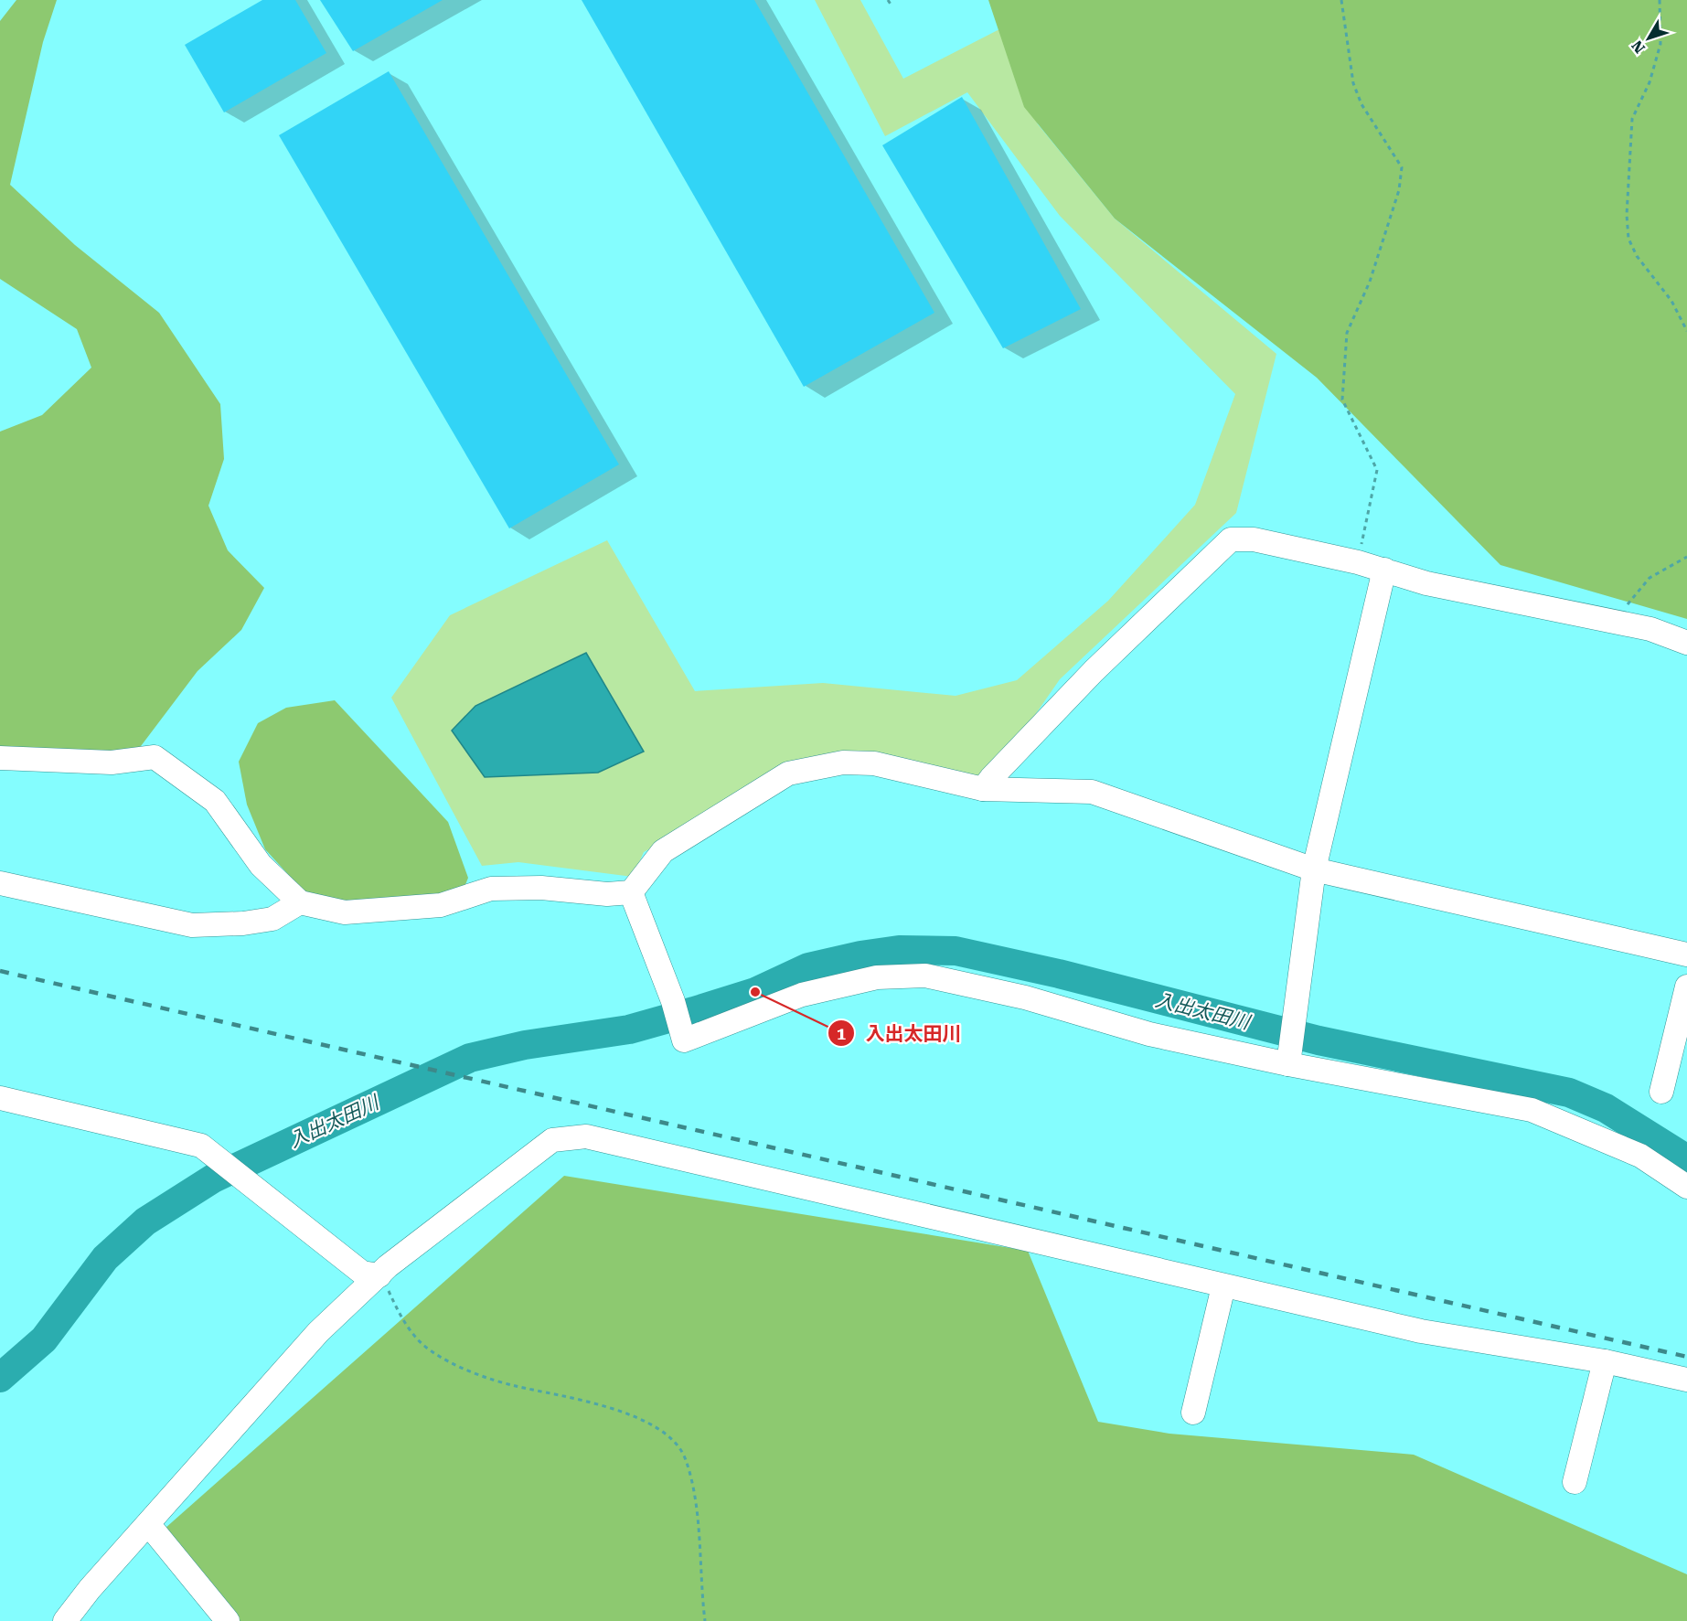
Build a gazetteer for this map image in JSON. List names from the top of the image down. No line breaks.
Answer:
{"water":["入出太田川"],"places":["入出太田川"],"north":"bottom left"}
